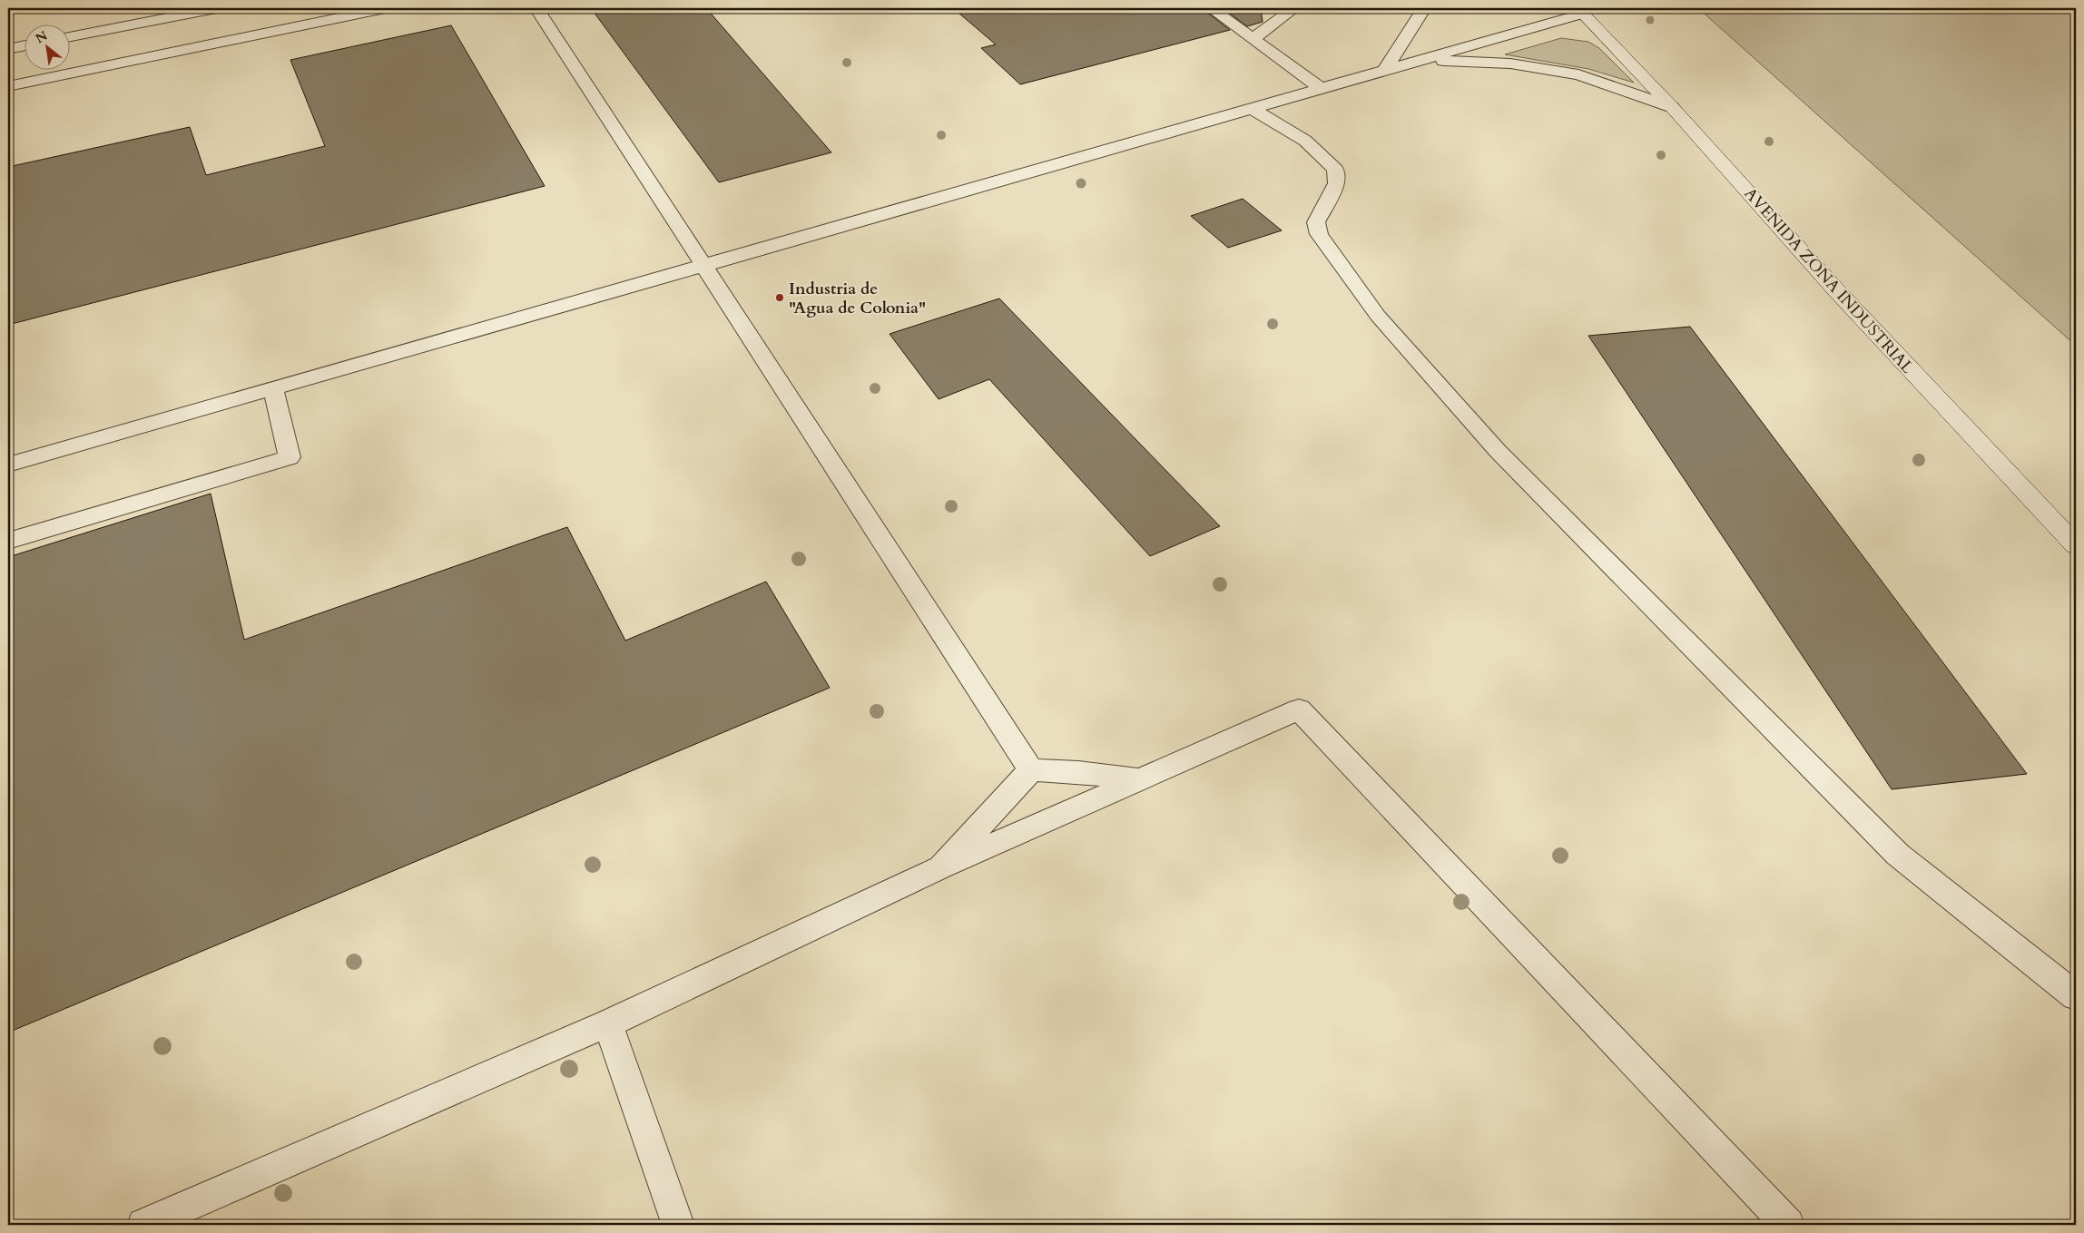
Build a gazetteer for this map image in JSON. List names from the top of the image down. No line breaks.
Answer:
{"streets":{"main road":["AVENIDA ZONA INDUSTRIAL"]},"places":["Industria de \"Agua de Colonia\""],"north":"top left"}
